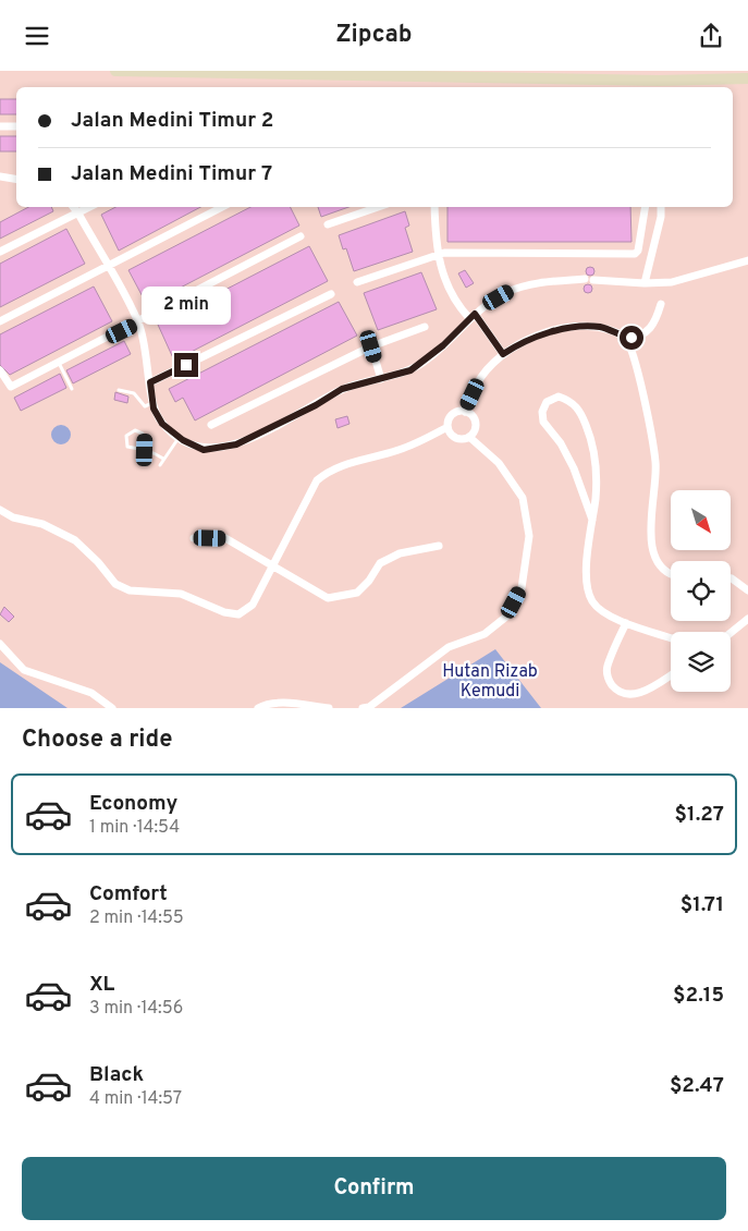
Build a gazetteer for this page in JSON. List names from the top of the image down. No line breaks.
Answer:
{"parks":["Hutan Rizab Kemudi"],"north":"bottom right","page":{"header":"Zipcab","banner":["Jalan Medini Timur 2","Jalan Medini Timur 7"],"bubble":"2 min","heading":"Choose a ride","list":[{"name":"Economy","note":"1 min · 14:54","value":"$1.27"},{"name":"Comfort","note":"2 min · 14:55","value":"$1.71"},{"name":"XL","note":"3 min · 14:56","value":"$2.15"},{"name":"Black","note":"4 min · 14:57","value":"$2.47"}],"buttons":"Confirm"}}
